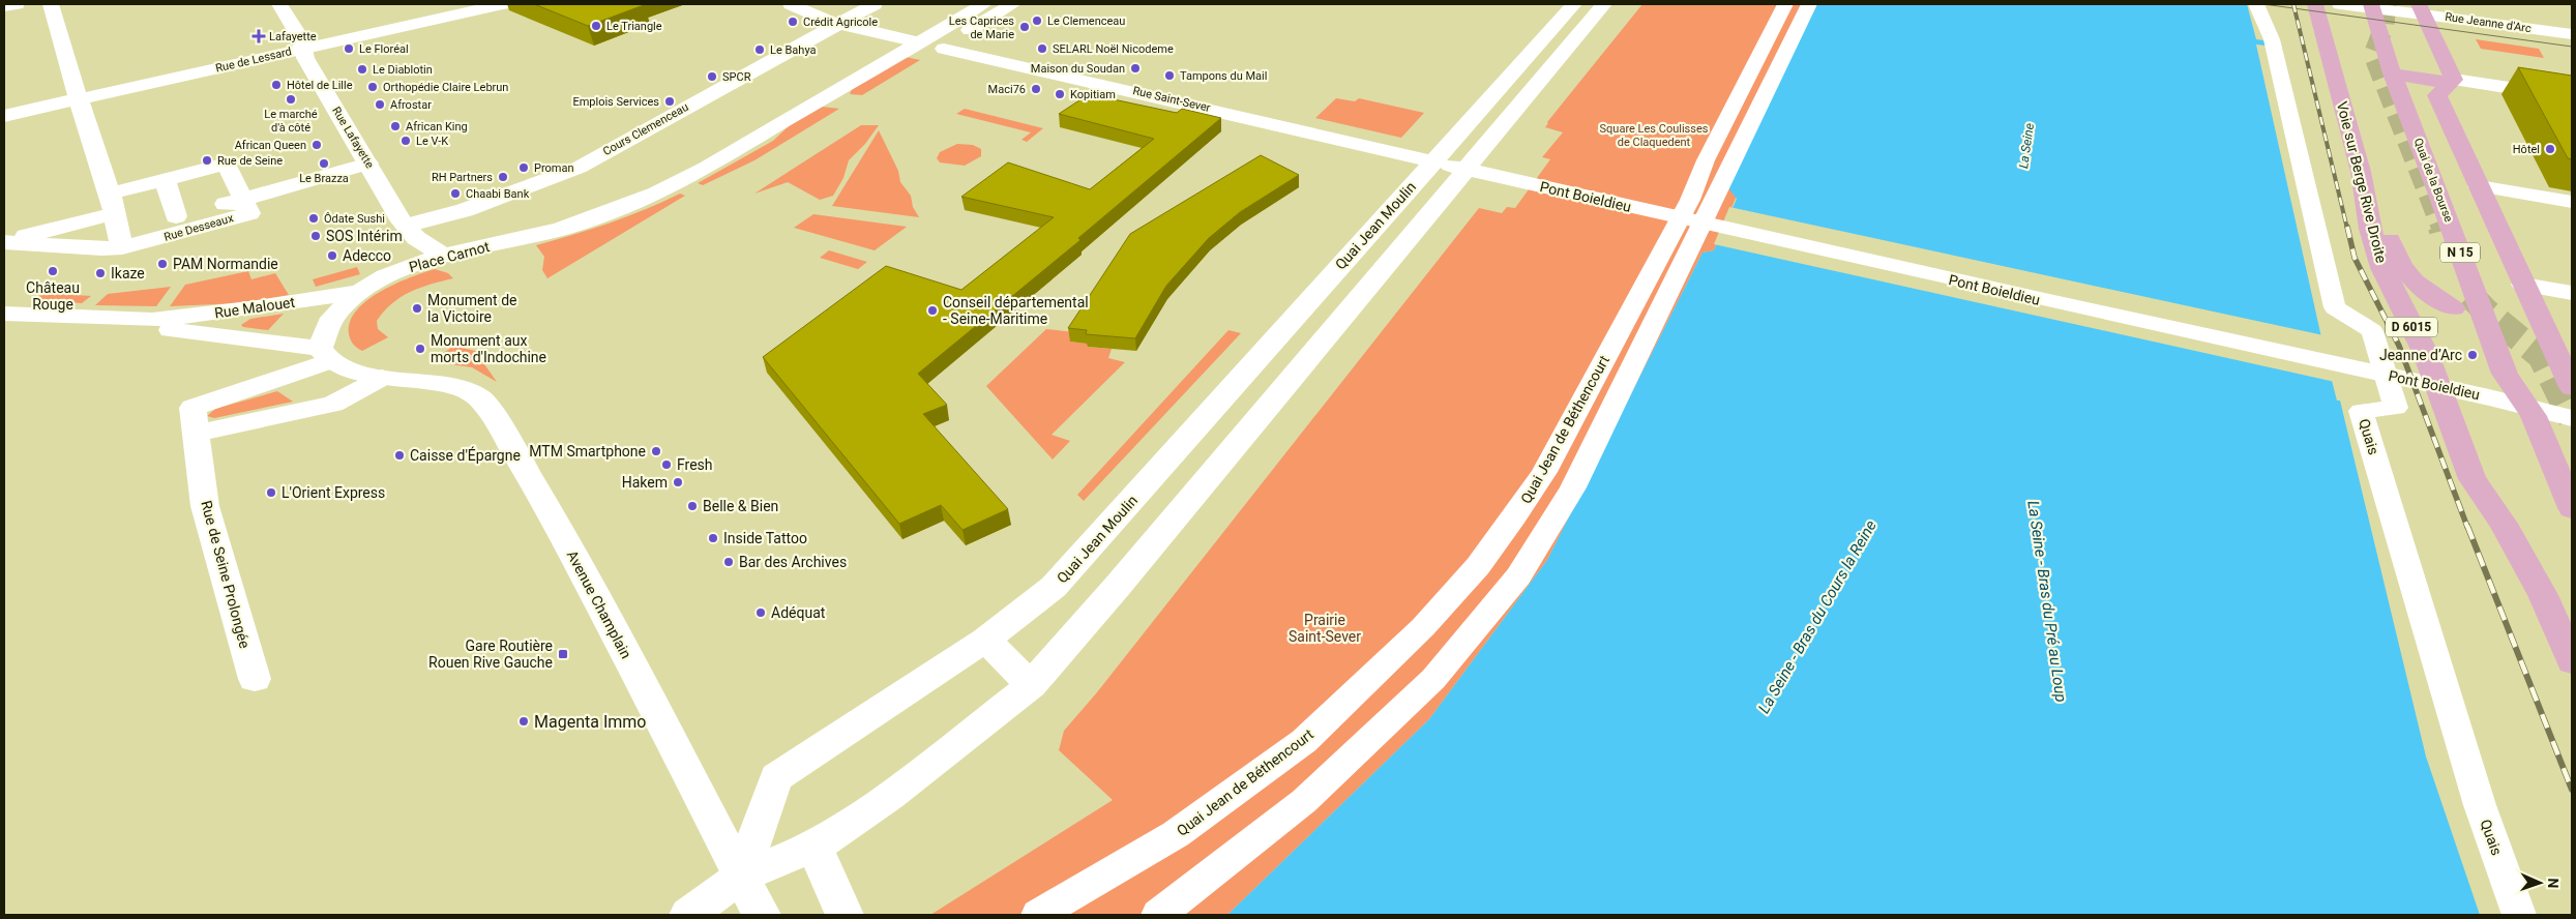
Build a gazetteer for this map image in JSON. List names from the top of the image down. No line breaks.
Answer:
{"streets":{"main road":["Quai de la Bourse","Voie sur Berge Rive Droite","N 15","D 6015"],"street":["Rue Jeanne d'Arc","Rue de Lessard","Rue Saint-Sever","Cours Clemenceau","Rue Lafayette","Pont Boieldieu","Quai Jean Moulin","Rue Desseaux","Place Carnot","Rue Malouet","Quai Jean de Béthencourt","Quais","Rue de Seine Prolongée","Avenue Champlain"]},"crossings":[["Rue Jeanne d'Arc","Quai de la Bourse"],["Rue de Lessard","Rue Lafayette"],["Rue Saint-Sever","Cours Clemenceau"],["Rue Saint-Sever","Quai Jean Moulin"],["Rue Saint-Sever","Place Carnot"],["Cours Clemenceau","Rue Lafayette"],["Rue Lafayette","Rue Desseaux"],["Rue Lafayette","Place Carnot"],["Quai de la Bourse","Pont Boieldieu"],["Voie sur Berge Rive Droite","D 6015"],["Pont Boieldieu","Quai Jean Moulin"],["Quai Jean Moulin","Avenue Champlain"],["Place Carnot","Rue Malouet"]],"water":["La Seine","La Seine - Bras du Pré au Loup","La Seine - Bras du Cours la Reine"],"parks":["Square Les Coulisses de Claquedent","Prairie Saint-Sever"],"places":{"other":["Le Clemenceau","Crédit Agricole","Le Triangle","Les Caprices de Marie","Le Floréal","SELARL Noël Nicodeme","Le Bahya","Maison du Soudan","Le Diablotin","Tampons du Mail","SPCR","Hôtel de Lille","Orthopédie Claire Lebrun","Maci76","Kopitiam","Le marché d'à côté","Emplois Services","Afrostar","African King","Le V-K","African Queen","Hôtel","Rue de Seine","Le Brazza","Proman","RH Partners","Chaabi Bank","Ôdate Sushi","SOS Intérim","Adecco","PAM Normandie","Château Rouge","Ikaze","Monument de la Victoire","Conseil départemental - Seine-Maritime","Monument aux morts d'Indochine","Jeanne d’Arc","MTM Smartphone","Caisse d'Épargne","Fresh","Hakem","L'Orient Express","Belle & Bien","Inside Tattoo","Bar des Archives","Adéquat","Magenta Immo"],"health":["Lafayette"],"transit":["Gare Routière Rouen Rive Gauche"]},"north":"right"}
